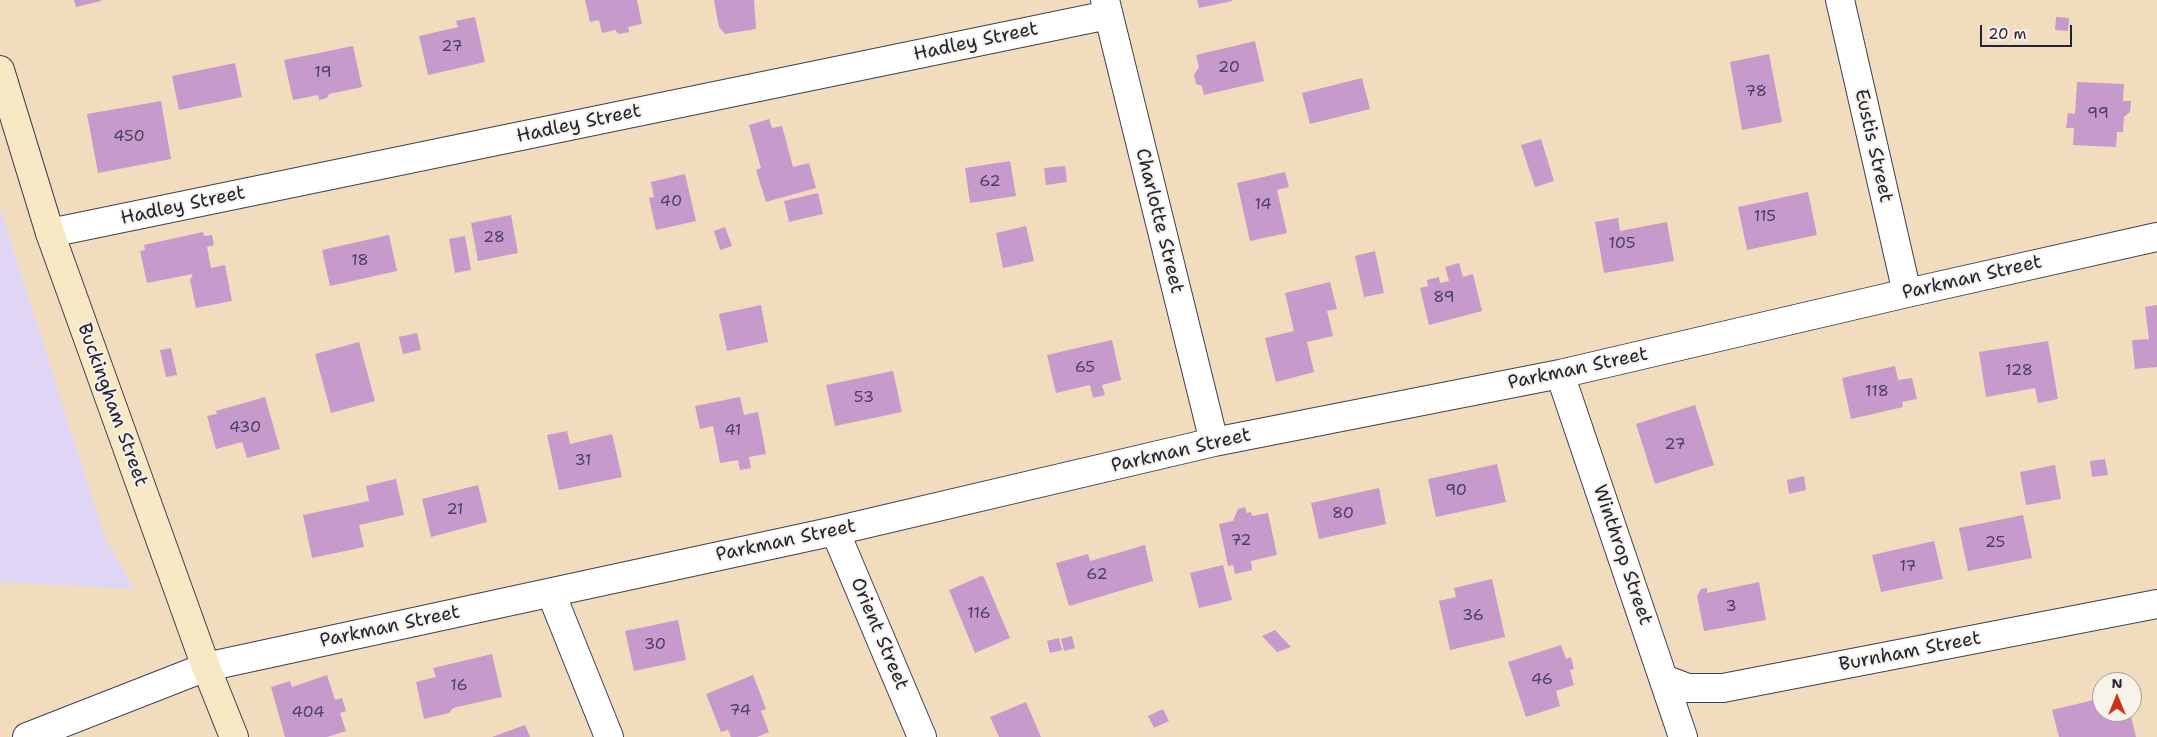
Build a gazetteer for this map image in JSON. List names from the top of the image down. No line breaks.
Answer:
{"streets":{"main road":["Buckingham Street"],"street":["Hadley Street","Eustis Street","Charlotte Street","Parkman Street","Winthrop Street","Orient Street","Burnham Street"]},"crossings":[["Hadley Street","Charlotte Street"],["Hadley Street","Buckingham Street"],["Eustis Street","Parkman Street"],["Charlotte Street","Parkman Street"],["Parkman Street","Buckingham Street"],["Parkman Street","Winthrop Street"],["Parkman Street","Orient Street"],["Winthrop Street","Burnham Street"]],"house_numbers":["27","20","19","78","99","450","62","40","14","115","28","105","18","89","65","128","118","53","430","41","27","31","90","21","80","72","25","17","62","3","116","36","30","46","16","74","404"],"scale_bar":"20 m","north":"top"}
